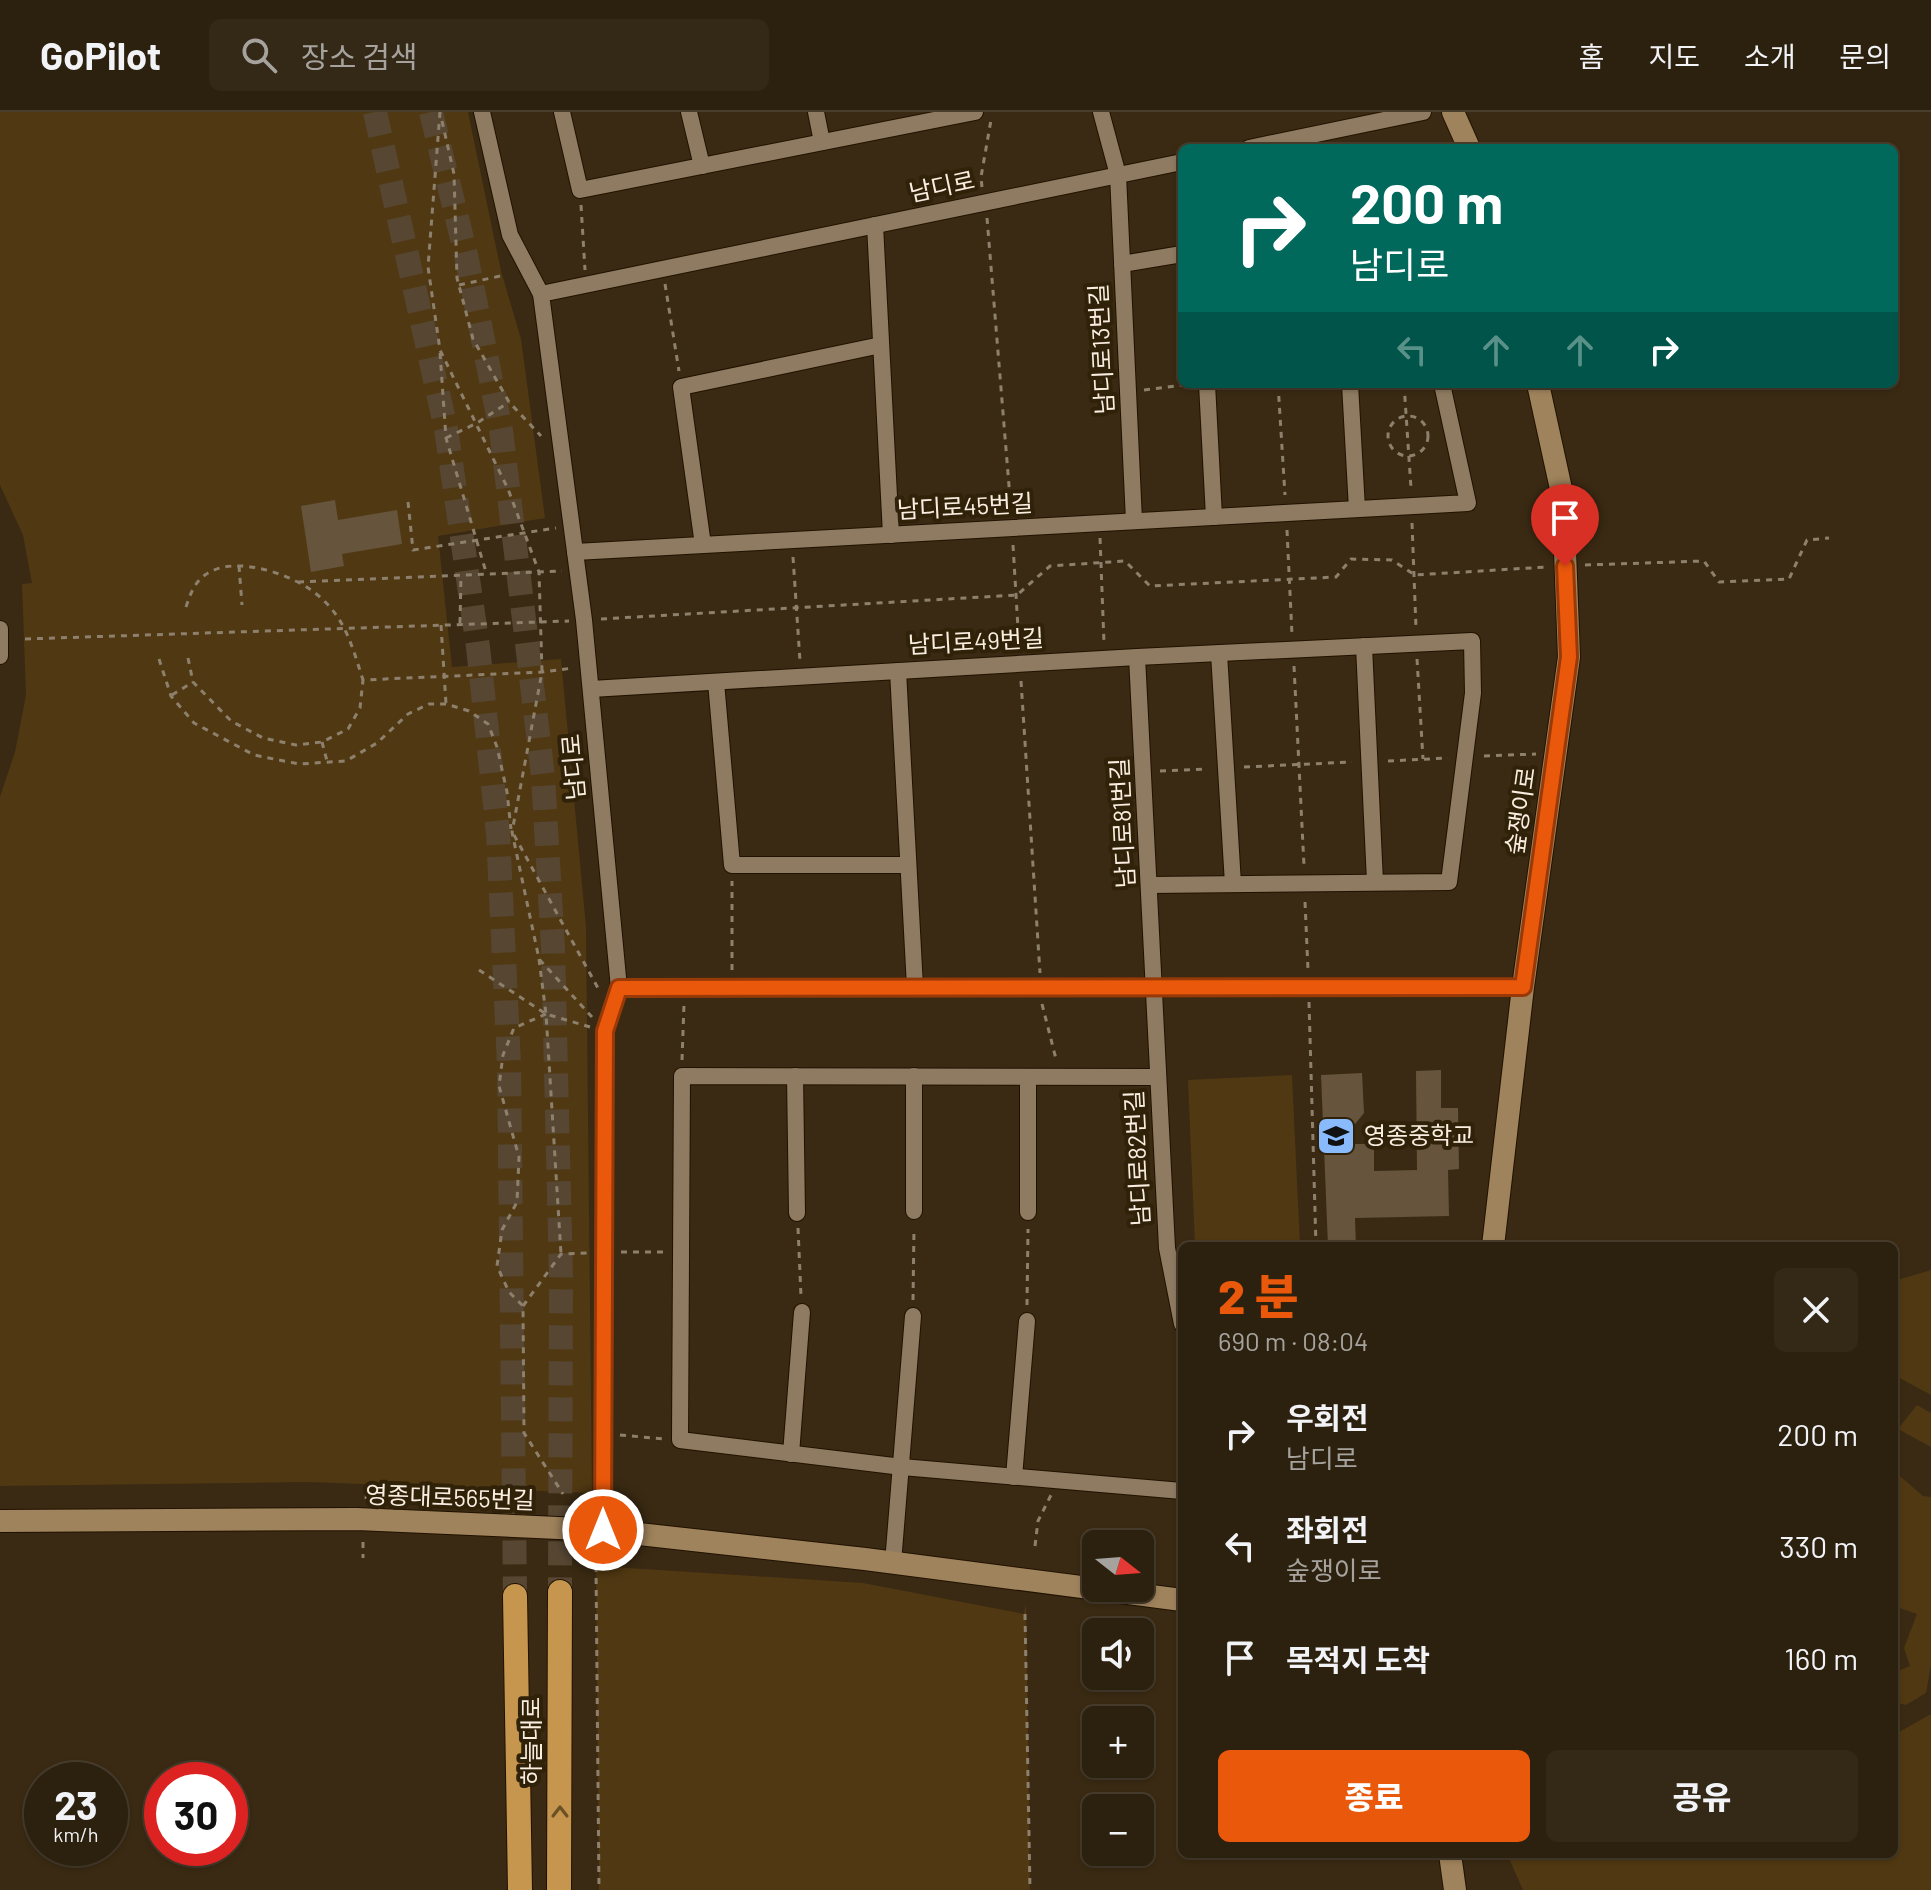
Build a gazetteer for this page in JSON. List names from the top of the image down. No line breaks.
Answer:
{"streets":{"highway":["하늘대로"],"street":["남디로","남디로13번길","남디로45번길","남디로49번길","숲쟁이로","남디로81번길","남디로82번길","영종대로565번길"]},"crossings":[["남디로","남디로13번길"],["남디로","남디로45번길"],["남디로","남디로49번길"],["남디로13번길","남디로45번길"],["남디로49번길","남디로81번길"],["남디로81번길","남디로82번길"]],"places":{"school or university":["영종중학교"]},"north":"right","page":{"header":"GoPilot","search":"장소 검색","nav":["홈","지도","소개","문의"],"turn":["200 m","남디로"],"heading":["2 분","690 m · 08:04"],"list":[{"name":"우회전","note":"남디로","value":"200 m"},{"name":"좌회전","note":"숲쟁이로","value":"330 m"},{"name":"목적지 도착","value":"160 m"}],"map_buttons":["+","−"],"buttons":["종료","공유"],"speed":"23 km/h","limit":"30"}}
